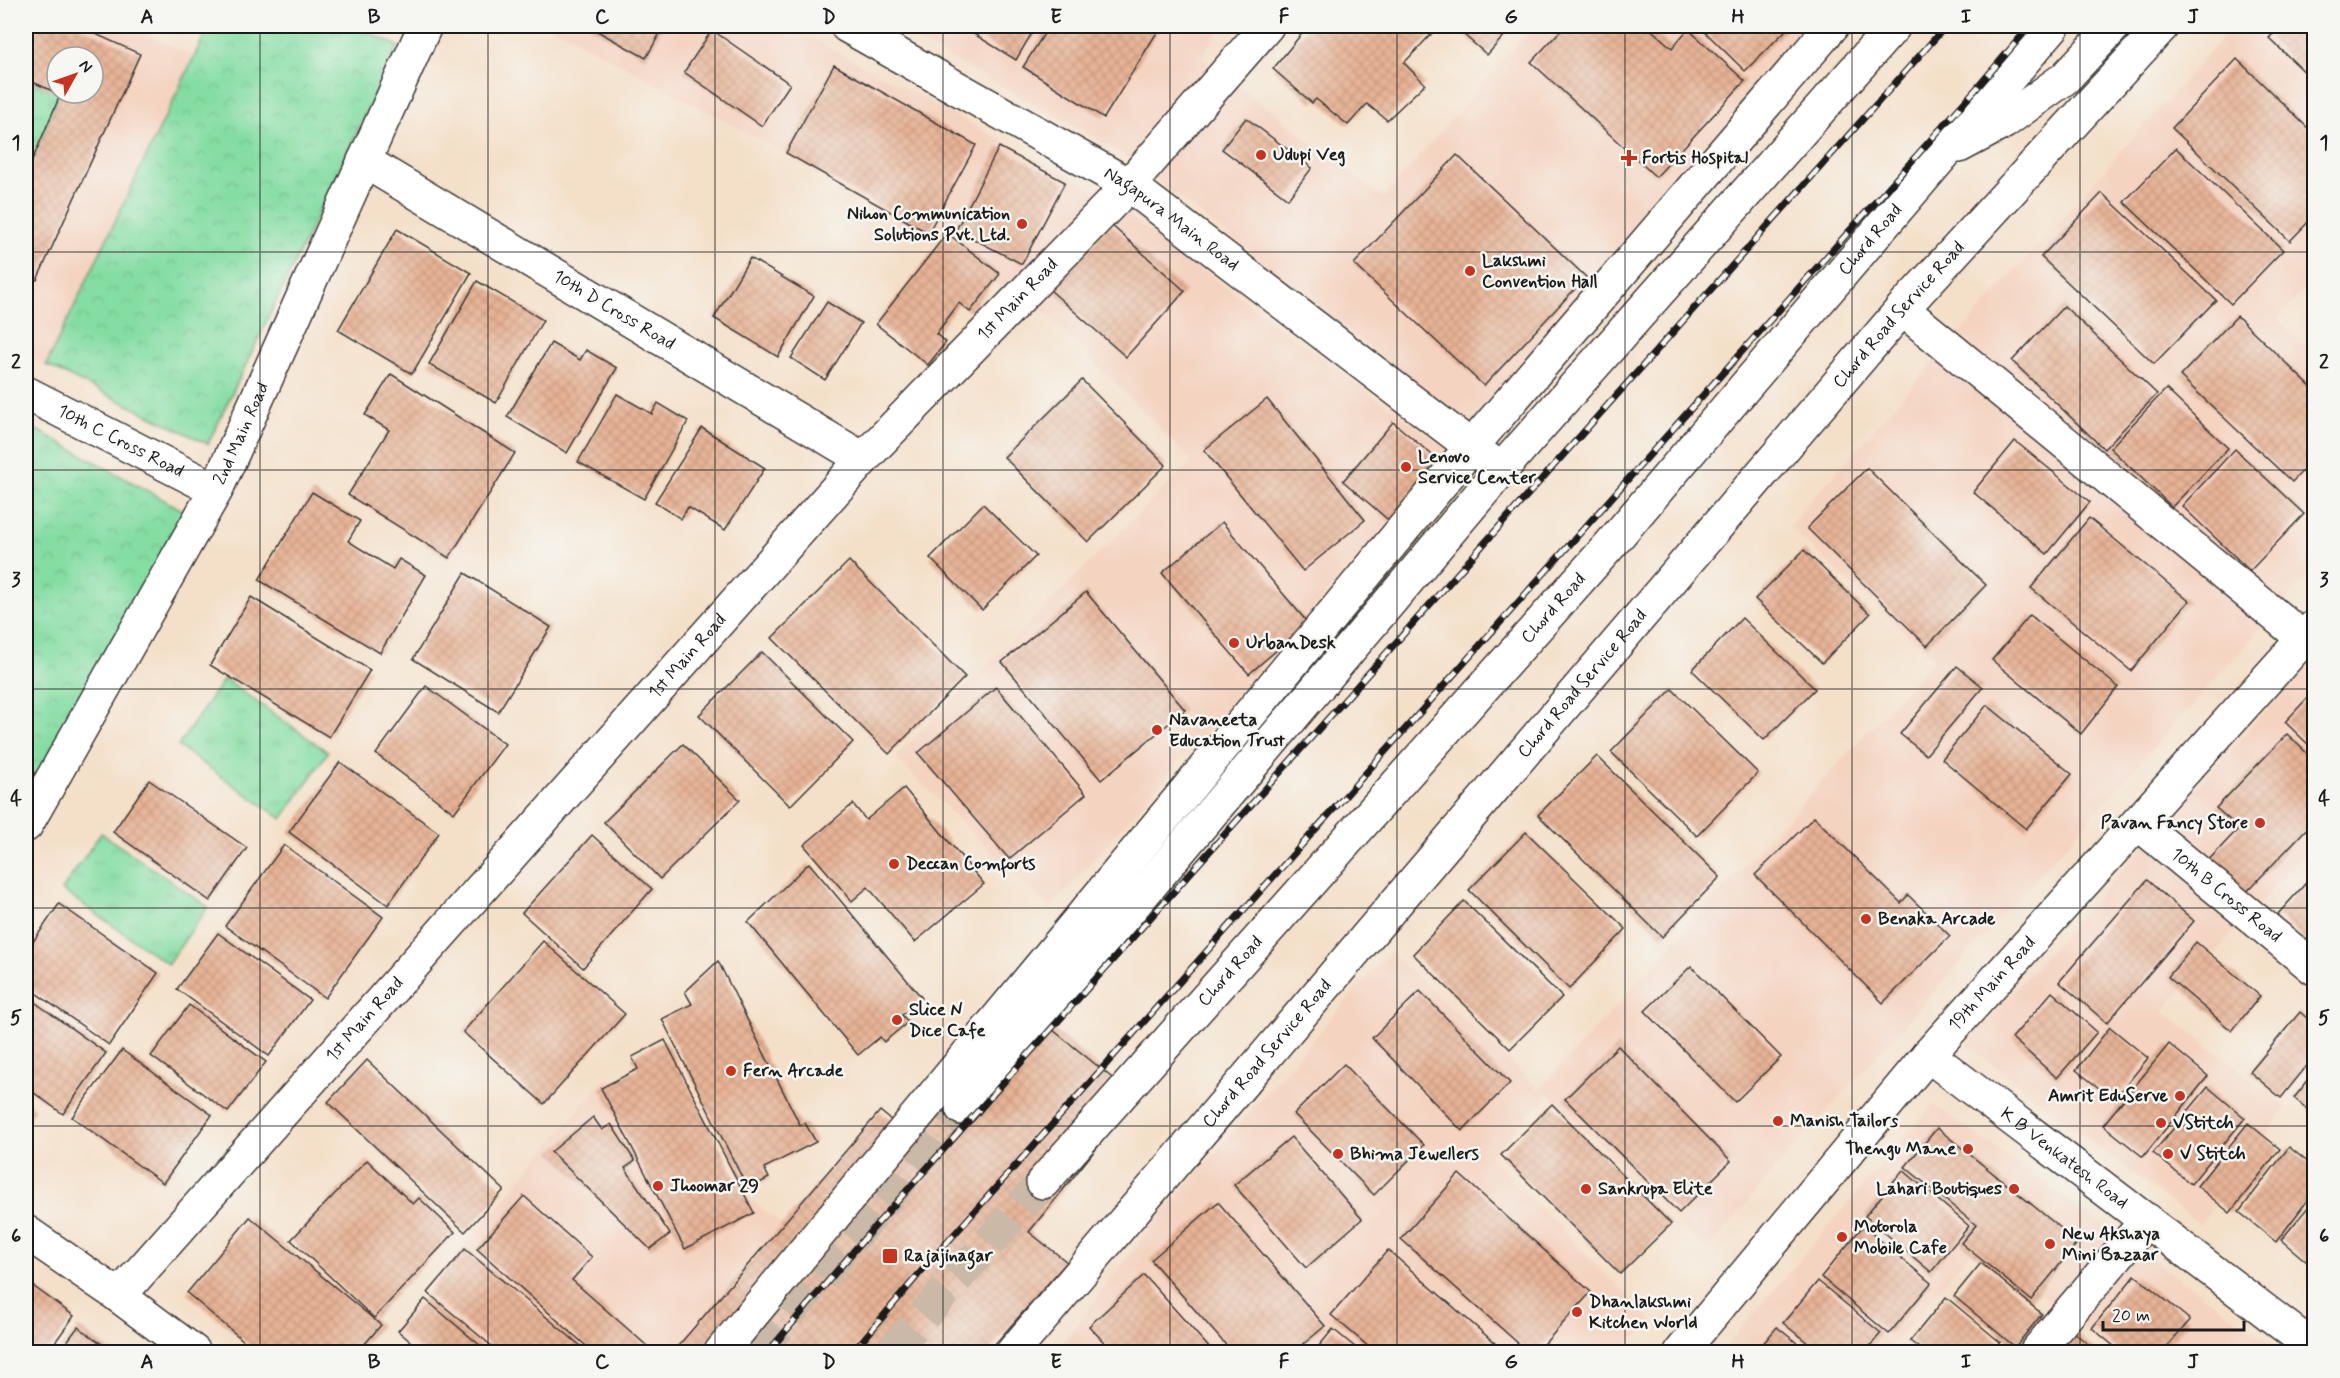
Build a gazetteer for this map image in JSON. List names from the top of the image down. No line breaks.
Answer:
{"streets":{"street":["Nagapura Main Road","Chord Road","1st Main Road","10th D Cross Road","Chord Road Service Road","2nd Main Road","10th C Cross Road","10th B Cross Road","19th Main Road","K B Venkatesh Road"]},"crossings":[["Nagapura Main Road","1st Main Road"],["1st Main Road","10th D Cross Road"],["10th D Cross Road","2nd Main Road"],["2nd Main Road","10th C Cross Road"],["10th B Cross Road","19th Main Road"],["19th Main Road","K B Venkatesh Road"]],"places":{"other":["Udupi Veg","Nihon Communication Solutions Pvt. Ltd.","Lakshmi Convention Hall","Lenovo Service Center","UrbanDesk","Navaneeta Education Trust","Pavan Fancy Store","Deccan Comforts","Benaka Arcade","Slice N Dice Cafe","Fern Arcade","Amrit EduServe","Manish Tailors","VStitch","Thengu Mane","Bhima Jewellers","V Stitch","Jhoomar 29","Sankrupa Elite","Lahari Boutiques","Motorola Mobile Cafe","New Akshaya Mini Bazaar","Dhanlakshmi Kitchen World"],"health":["Fortis Hospital"],"transit":["Rajajinagar"]},"scale_bar":"20 m","north":"top right","grid":{"columns":["A","B","C","D","E","F","G","H","I","J"],"rows":["1","2","3","4","5","6"]}}
